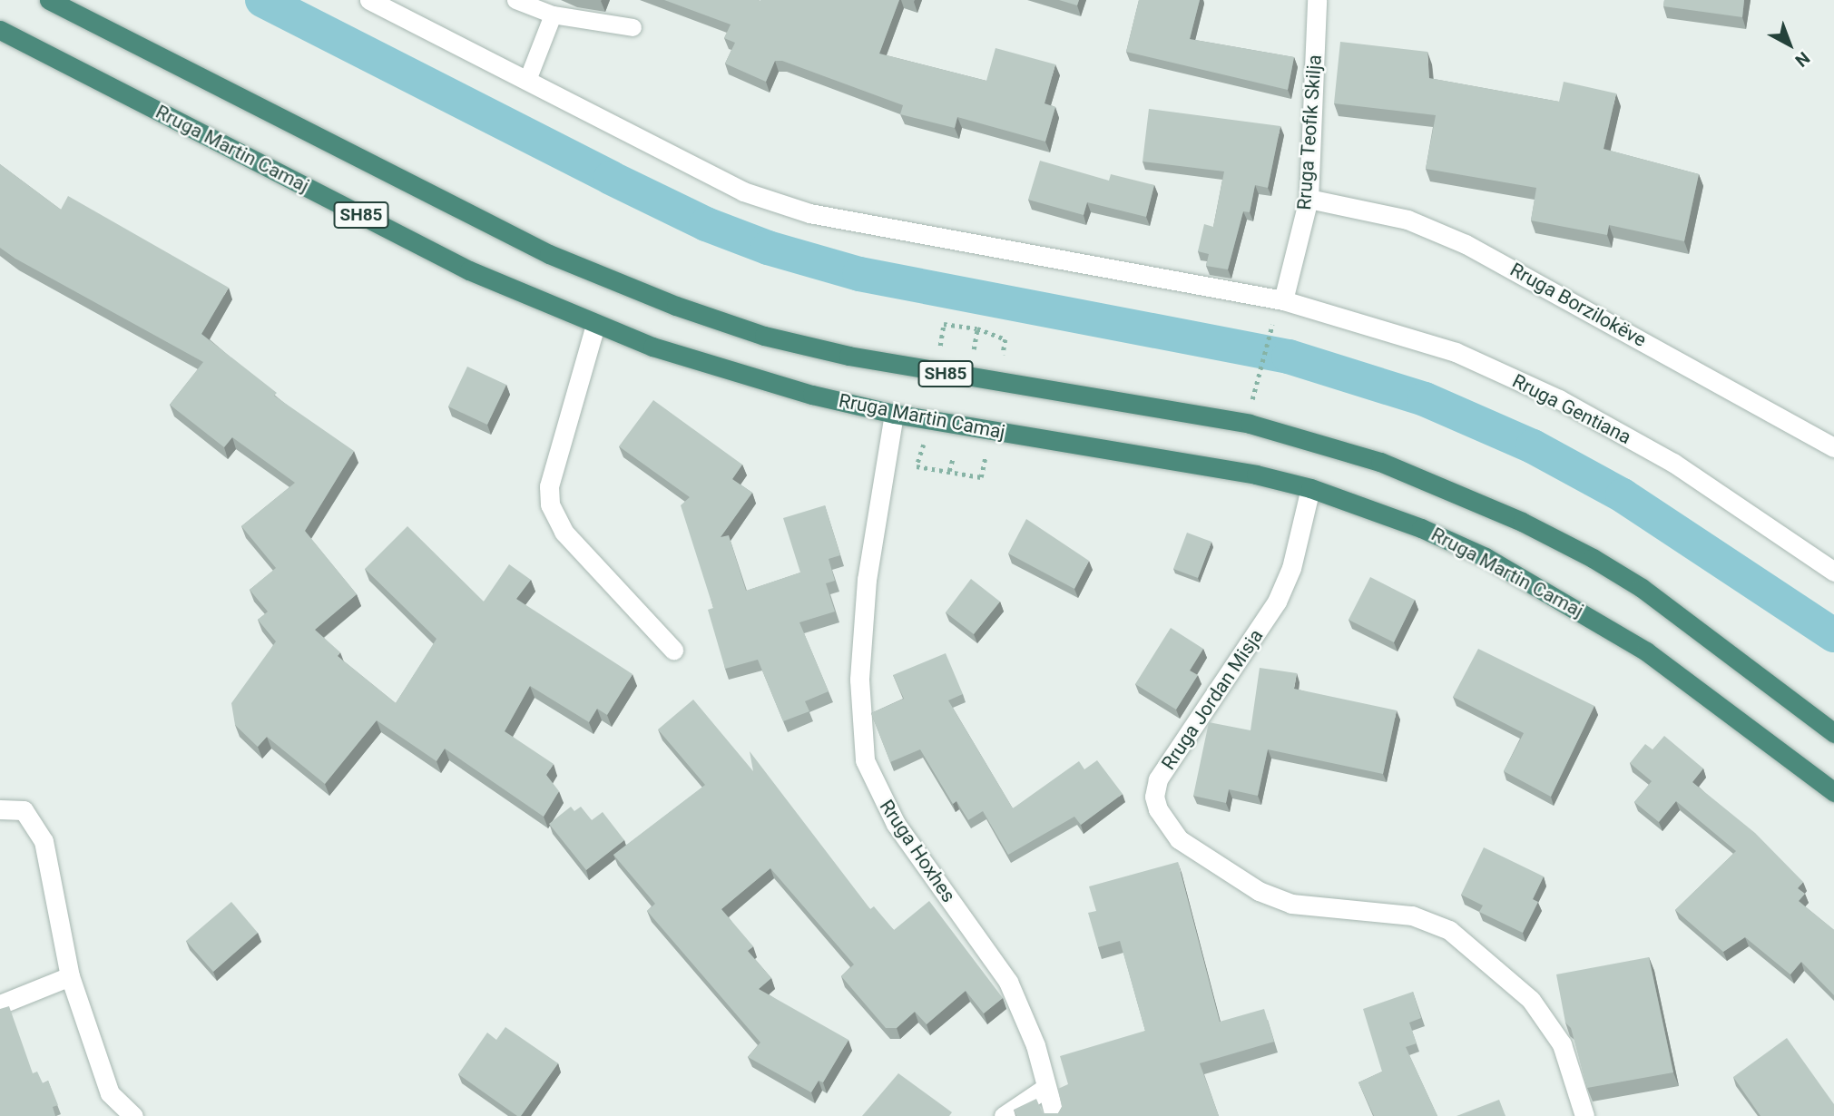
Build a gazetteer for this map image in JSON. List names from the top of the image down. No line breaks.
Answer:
{"streets":{"highway":["Rruga Martin Camaj","SH85"],"street":["Rruga Teofik Skilja","Rruga Borzilokëve","Rruga Gentiana","Rruga Jordan Misja","Rruga Hoxhes"]},"crossings":[["Rruga Teofik Skilja","Rruga Borzilokëve"],["Rruga Teofik Skilja","Rruga Gentiana"],["Rruga Martin Camaj","Rruga Jordan Misja"],["Rruga Martin Camaj","Rruga Hoxhes"]],"north":"bottom right"}
